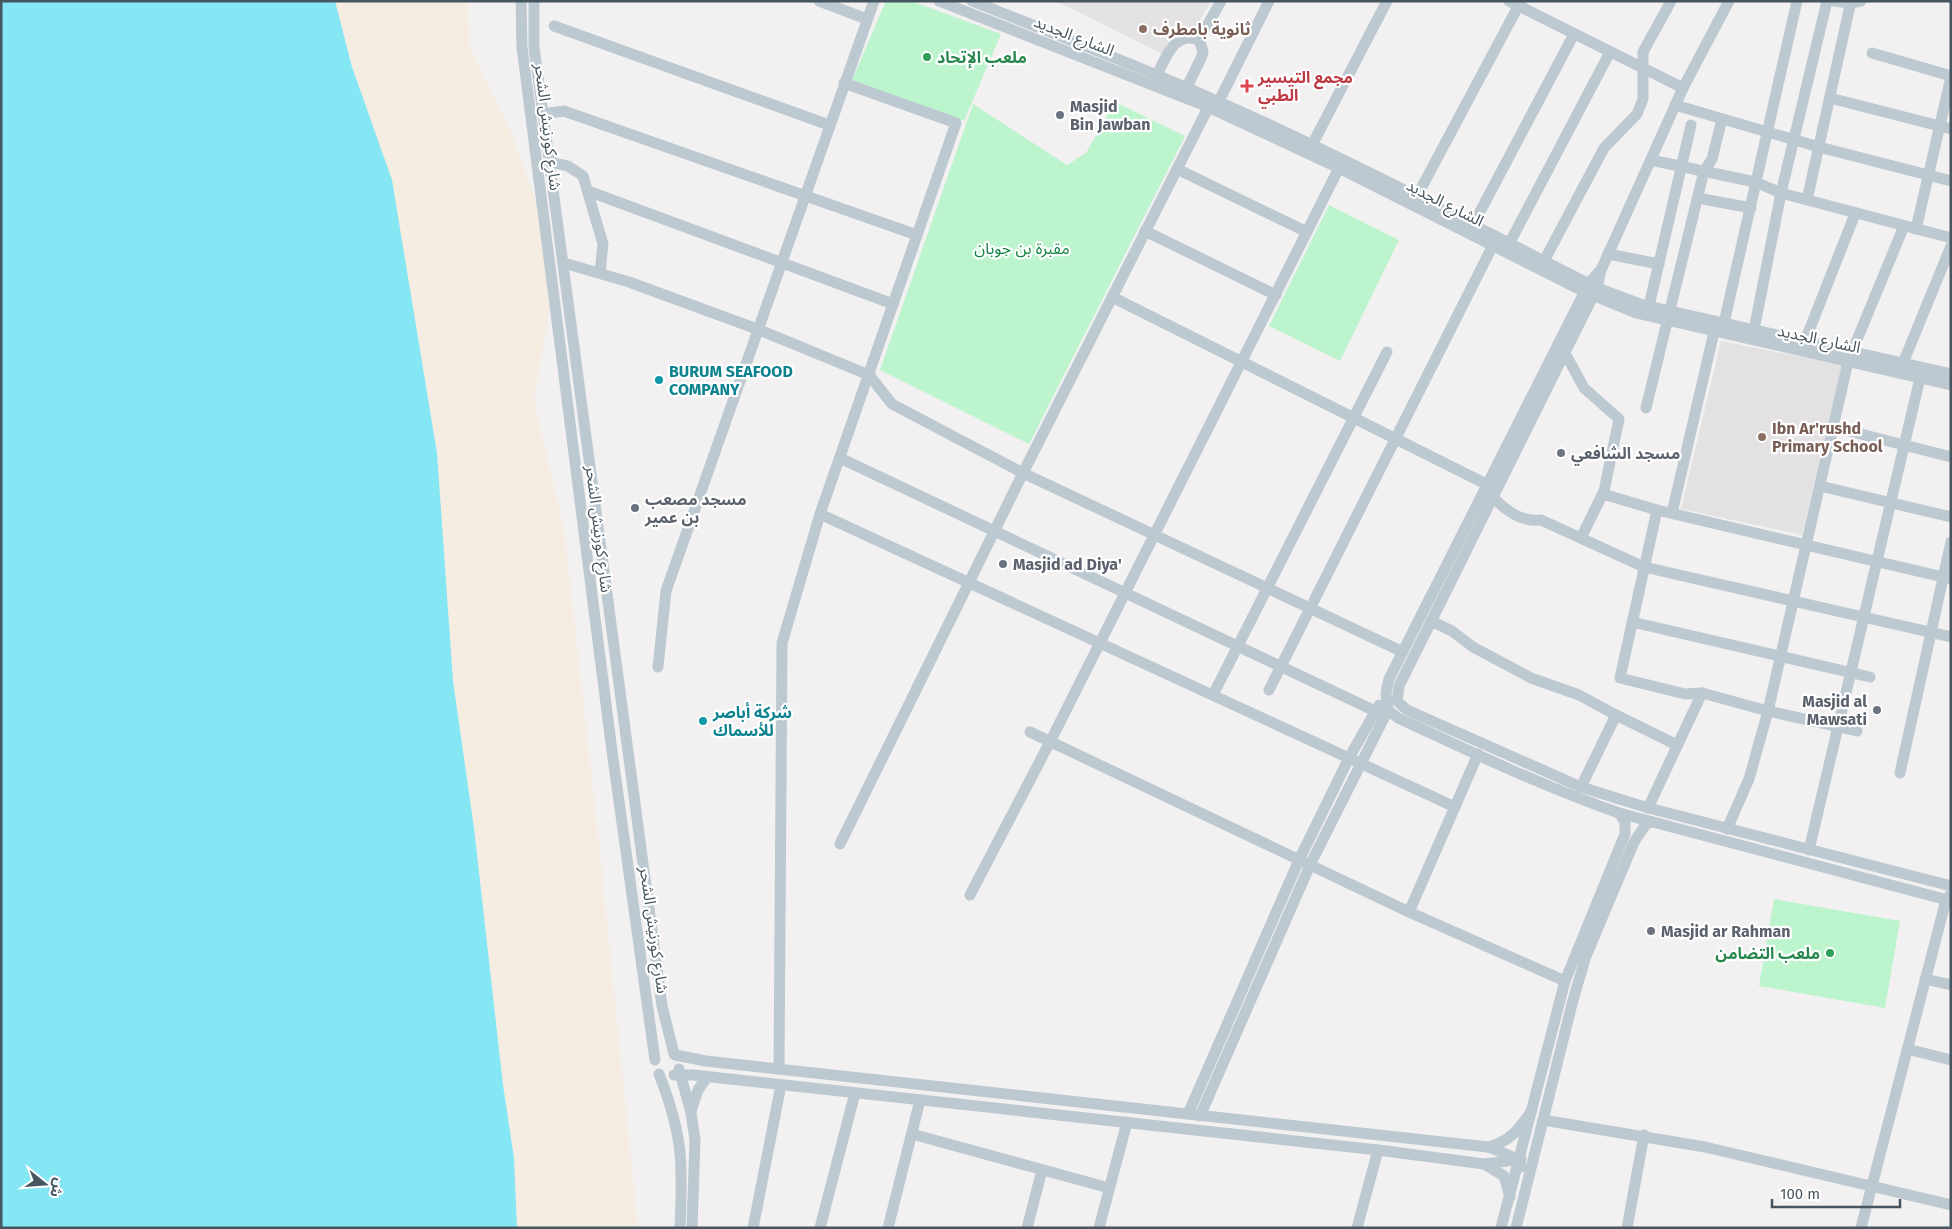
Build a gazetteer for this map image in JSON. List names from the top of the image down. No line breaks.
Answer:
{"streets":{"street":["الشارع الجديد","شارع كورنيش الشحر"]},"parks":["مقبرة بن جوبان"],"places":{"other":["ثانوية بامطرف","ملعب الإتحاد","Masjid Bin Jawban","BURUM SEAFOOD COMPANY","Ibn Ar'rushd Primary School","مسجد الشافعي","مسجد مصعب بن عمير","Masjid ad Diya'","Masjid al Mawsati","شركة أباصر للأسماك","Masjid ar Rahman","ملعب التضامن"],"health":["مجمع التيسير الطبي"]},"scale_bar":"100 m","north":"right"}
